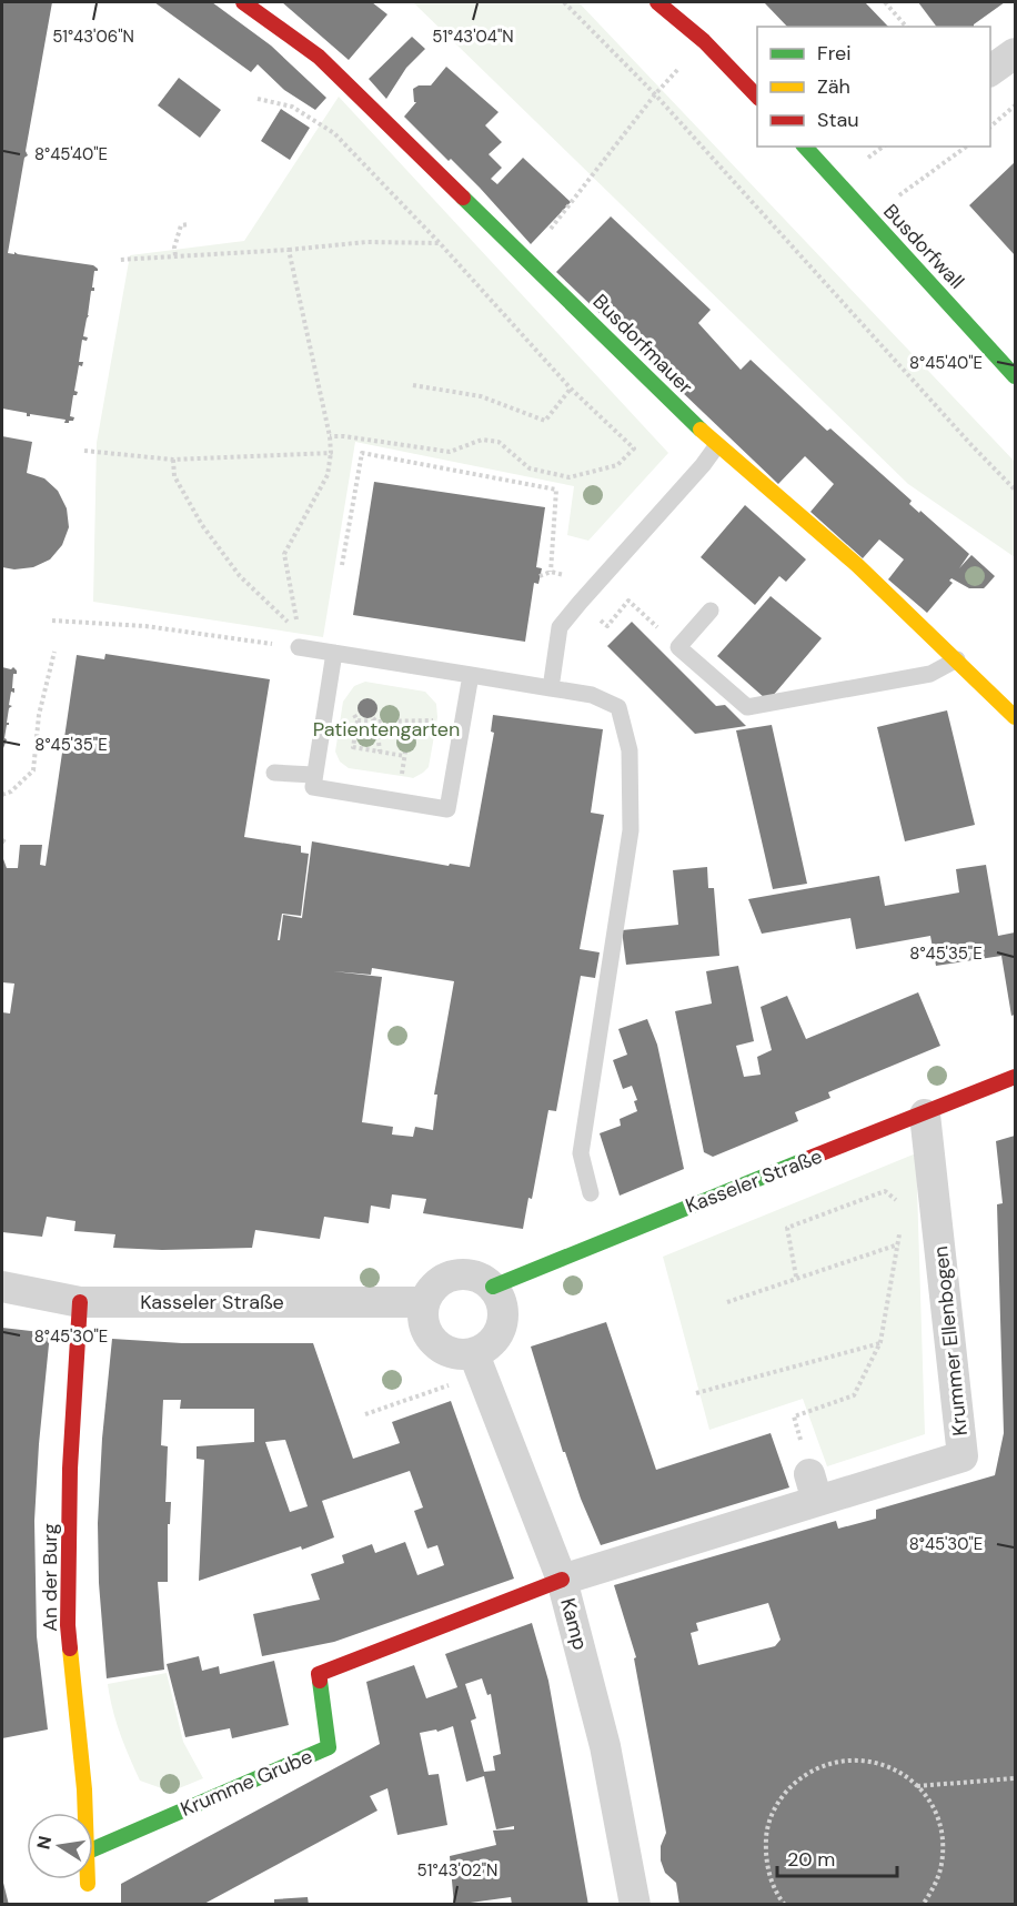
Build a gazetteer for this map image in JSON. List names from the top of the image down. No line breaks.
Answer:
{"streets":{"street":["Busdorfwall","Busdorfmauer","Kasseler Straße","Krummer Ellenbogen","An der Burg","Kamp","Krumme Grube"]},"crossings":[["Kasseler Straße","Krummer Ellenbogen"],["Kasseler Straße","An der Burg"],["Kasseler Straße","Kamp"],["Krummer Ellenbogen","Kamp"],["Krummer Ellenbogen","Krumme Grube"],["Kamp","Krumme Grube"]],"parks":["Patientengarten"],"legend":["Frei","Zäh","Stau"],"scale_bar":"20 m","north":"left","coordinates":["51°43'06\"N","51°43'04\"N","8°45'40\"E","8°45'35\"E","8°45'30\"E","51°43'02\"N"]}
